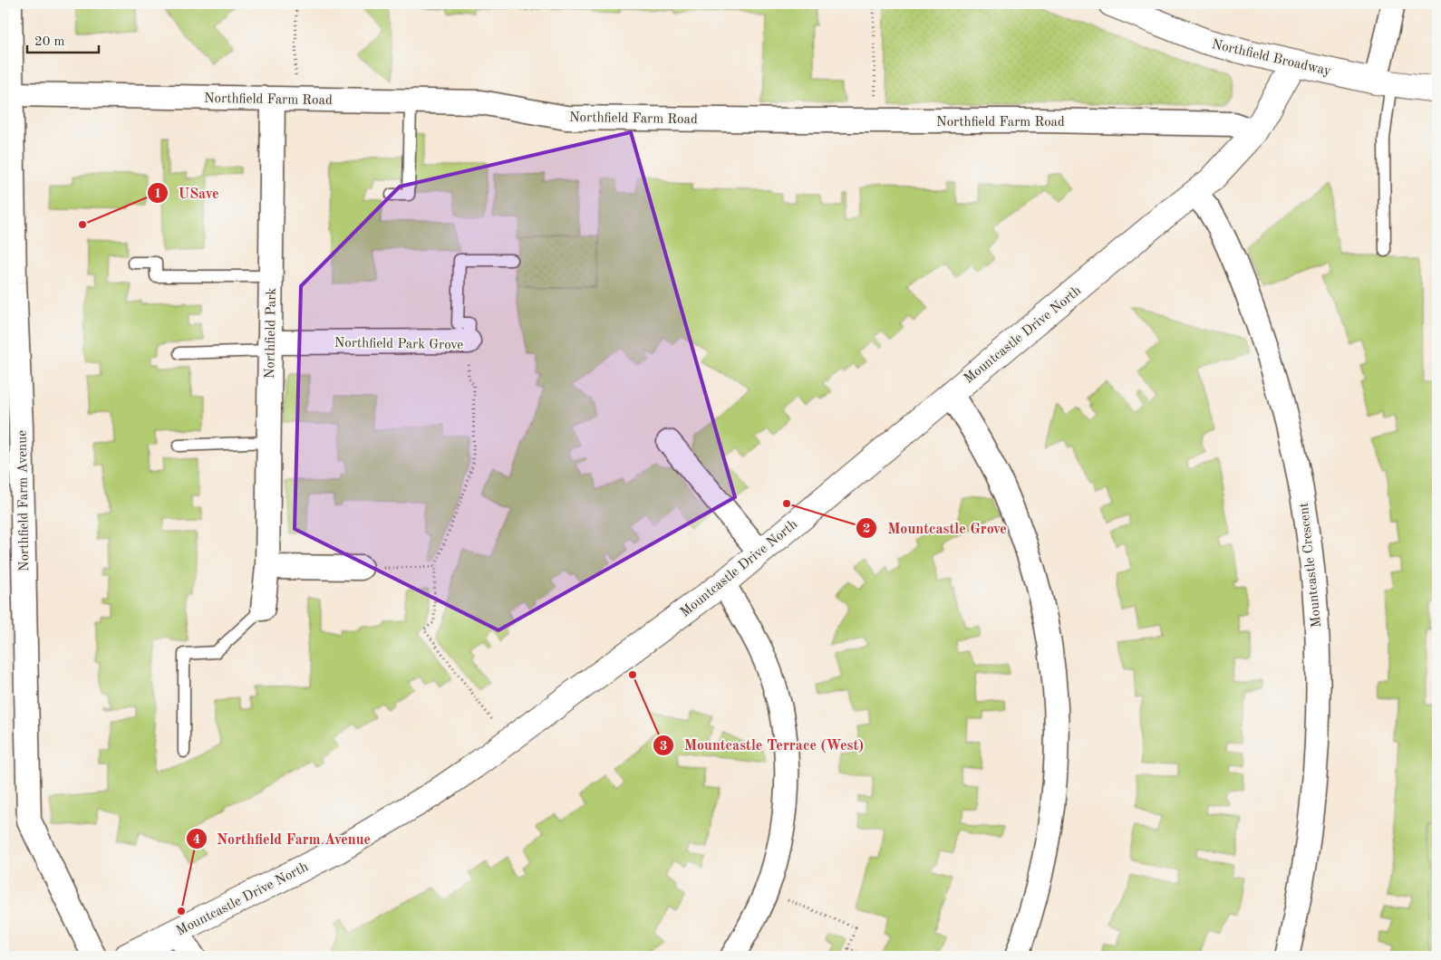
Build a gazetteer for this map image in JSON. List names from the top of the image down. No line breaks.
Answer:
{"streets":{"street":["Northfield Broadway","Northfield Farm Road","Northfield Park","Mountcastle Drive North","Northfield Park Grove","Northfield Farm Avenue","Mountcastle Crescent"]},"crossings":[["Northfield Broadway","Mountcastle Drive North"],["Northfield Farm Road","Northfield Park"],["Northfield Farm Road","Mountcastle Drive North"],["Northfield Farm Road","Northfield Farm Avenue"],["Northfield Park","Northfield Park Grove"],["Mountcastle Drive North","Northfield Park Grove"],["Mountcastle Drive North","Mountcastle Crescent"]],"places":["USave","Mountcastle Grove","Mountcastle Terrace (West)","Northfield Farm Avenue"],"scale_bar":"20 m"}
